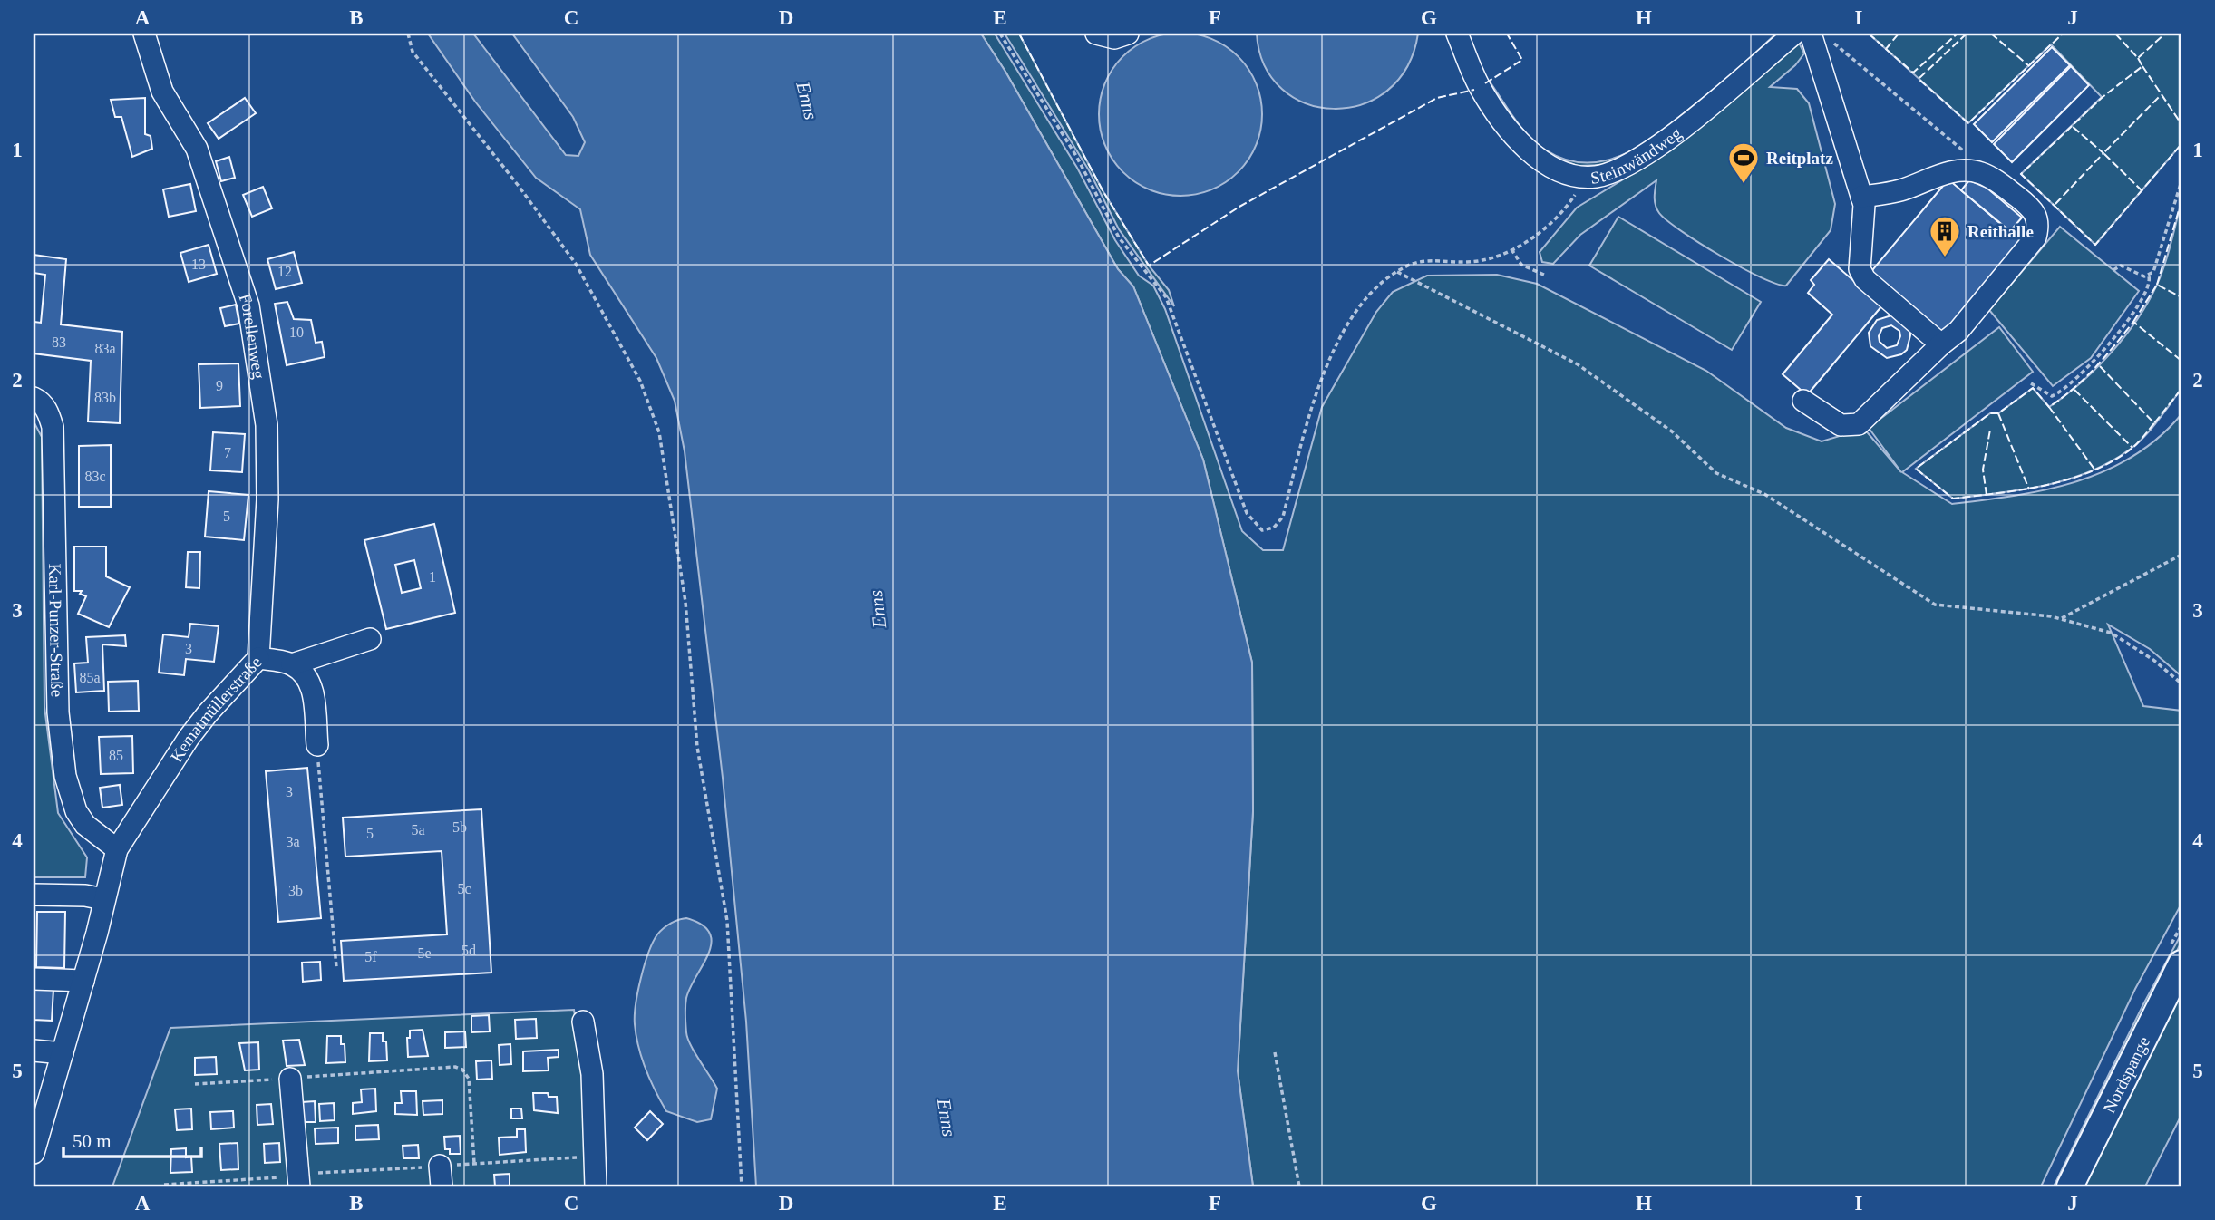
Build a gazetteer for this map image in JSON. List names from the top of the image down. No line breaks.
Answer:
{"streets":{"main road":["Nordspange"],"street":["Steinwändweg","Forellenweg","Karl-Punzer-Straße","Kematmüllerstraße"]},"crossings":[["Forellenweg","Kematmüllerstraße"],["Karl-Punzer-Straße","Kematmüllerstraße"]],"water":["Enns"],"places":{"sports":["Reitplatz"],"building":["Reithalle"]},"house_numbers":["13","12","10","83","83a","9","83b","7","83c","5","1","3","85a","85","3","5b","5a","5","3a","5c","3b","5d","5e","5f"],"scale_bar":"50 m","grid":{"columns":["A","B","C","D","E","F","G","H","I","J"],"rows":["1","2","3","4","5"]}}
